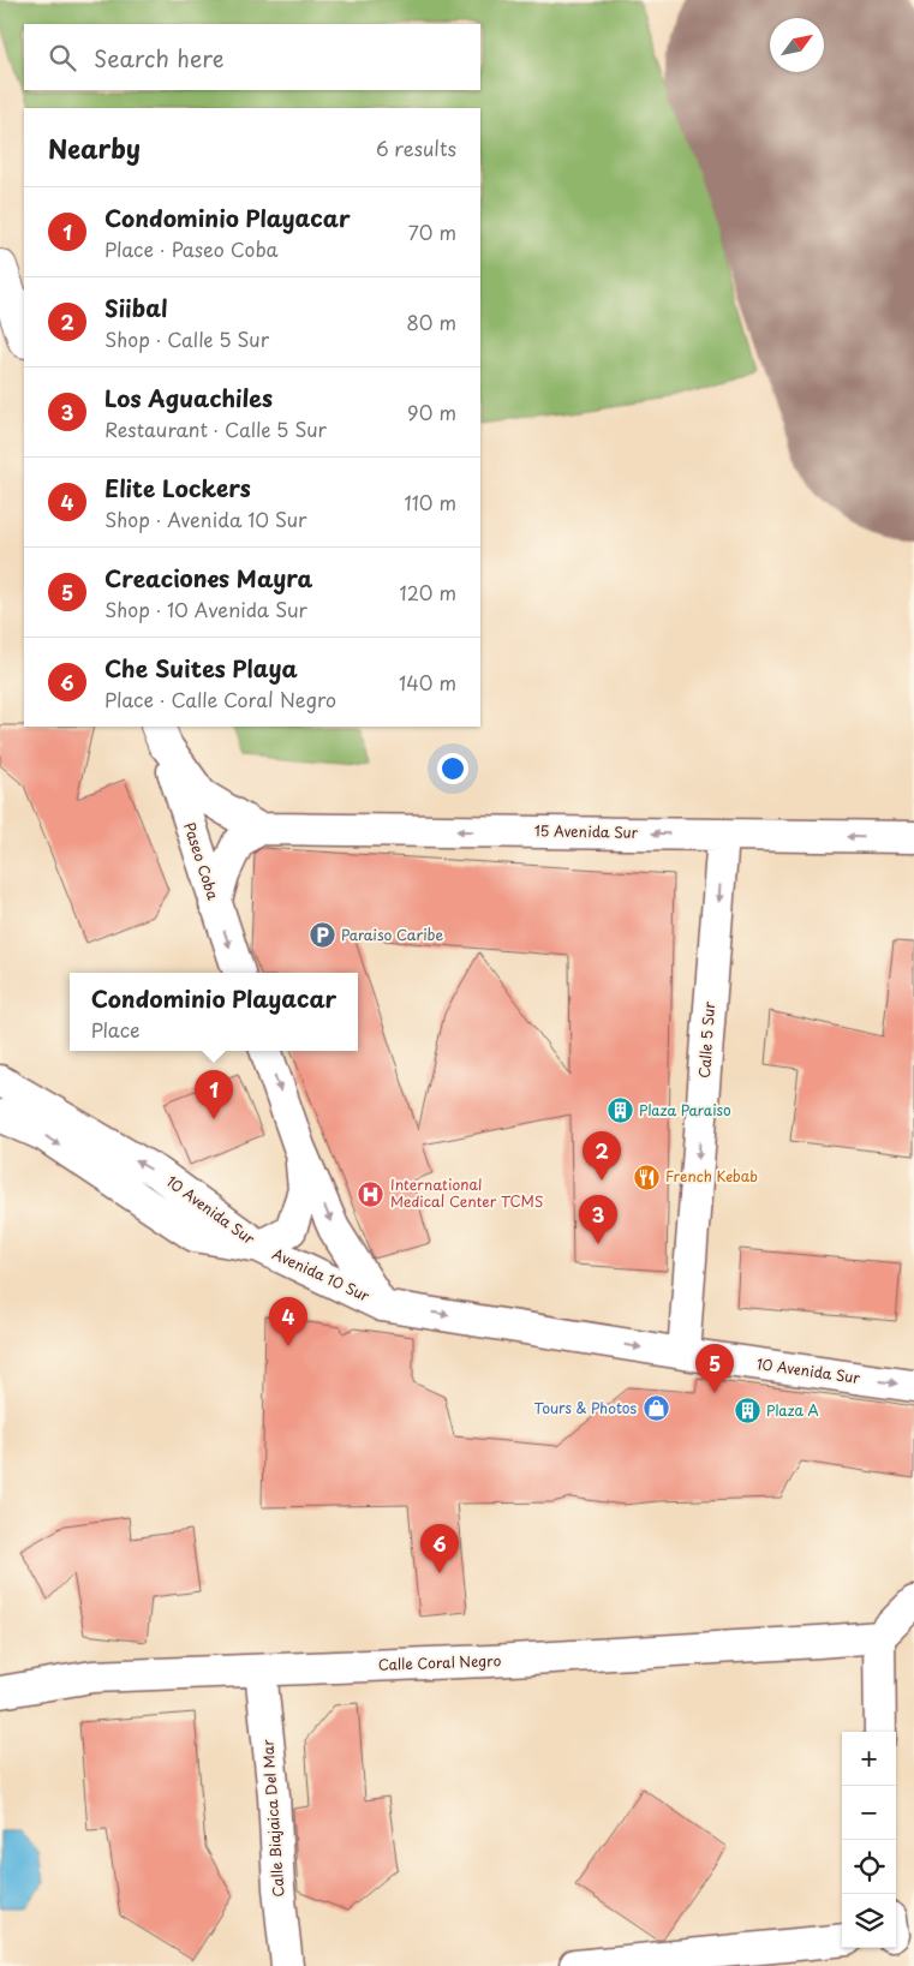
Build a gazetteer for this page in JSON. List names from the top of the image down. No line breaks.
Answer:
{"streets":{"street":["15 Avenida Sur","Paseo Coba","Calle 5 Sur","10 Avenida Sur","Avenida 10 Sur","Calle Coral Negro","Calle Biajaica Del Mar"]},"crossings":[["15 Avenida Sur","Calle 5 Sur"],["Calle 5 Sur","10 Avenida Sur"],["10 Avenida Sur","Avenida 10 Sur"],["Calle Coral Negro","Calle Biajaica Del Mar"]],"one_way":["15 Avenida Sur","Calle 5 Sur"],"places":{"parking":["Paraiso Caribe"],"building":["Plaza Paraiso","Plaza A"],"restaurant":["French Kebab"],"hospital":["International Medical Center TCMS"],"shop":["Tours & Photos"]},"north":"top right","page":{"search":"Search here","heading":["Nearby","6 results"],"list":[{"mark":"1","name":"Condominio Playacar","note":"Place · Paseo Coba","value":"70 m"},{"mark":"2","name":"Siibal","note":"Shop · Calle 5 Sur","value":"80 m"},{"mark":"3","name":"Los Aguachiles","note":"Restaurant · Calle 5 Sur","value":"90 m"},{"mark":"4","name":"Elite Lockers","note":"Shop · Avenida 10 Sur","value":"110 m"},{"mark":"5","name":"Creaciones Mayra","note":"Shop · 10 Avenida Sur","value":"120 m"},{"mark":"6","name":"Che Suites Playa","note":"Place · Calle Coral Negro","value":"140 m"}],"popup":["Condominio Playacar","Place"],"pins":["1","2","3","4","5","6"],"map_buttons":["+","−"]}}
